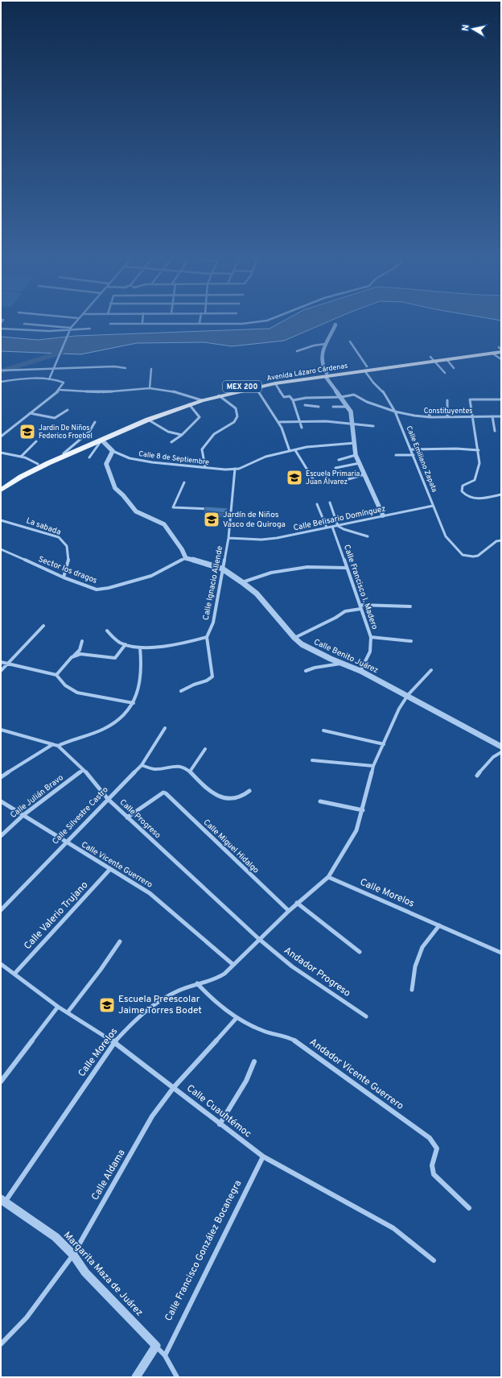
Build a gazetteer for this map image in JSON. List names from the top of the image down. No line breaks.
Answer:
{"streets":{"main road":["Avenida Lázaro Cárdenas","MEX 200"],"street":["Constituyentes","Calle 8 de Septiembre","Calle Emiliano Zapata","Calle Belisario Domínguez","La sabada","Sector los dragos","Calle Ignacio Allende","Calle Francisco I. Madero","Calle Benito Juárez","Calle Julián Bravo","Calle Silvestre Castro","Calle Progreso","Calle Miguel Hidalgo","Calle Vicente Guerrero","Calle Morelos","Calle Valerio Trujano","Andador Progreso","Andador Vicente Guerrero","Calle Cuauhtémoc","Calle Aldama","Calle Francisco González Bocanegra","Margarita Maza de Juárez"]},"crossings":[["Avenida Lázaro Cárdenas","Calle Emiliano Zapata"],["Constituyentes","Calle Emiliano Zapata"],["Calle 8 de Septiembre","Calle Ignacio Allende"],["Calle Emiliano Zapata","Calle Belisario Domínguez"],["Calle Belisario Domínguez","Calle Ignacio Allende"],["Calle Belisario Domínguez","Calle Francisco I. Madero"],["La sabada","Sector los dragos"],["Sector los dragos","Calle Benito Juárez"],["Calle Ignacio Allende","Calle Benito Juárez"],["Calle Francisco I. Madero","Calle Benito Juárez"],["Calle Benito Juárez","Calle Morelos"],["Calle Julián Bravo","Calle Progreso"],["Calle Julián Bravo","Calle Vicente Guerrero"],["Calle Silvestre Castro","Calle Progreso"],["Calle Silvestre Castro","Calle Vicente Guerrero"],["Calle Progreso","Calle Miguel Hidalgo"],["Calle Progreso","Calle Morelos"],["Calle Progreso","Andador Progreso"],["Calle Miguel Hidalgo","Calle Morelos"],["Calle Vicente Guerrero","Calle Morelos"],["Calle Vicente Guerrero","Calle Valerio Trujano"],["Calle Morelos","Andador Progreso"],["Calle Morelos","Andador Vicente Guerrero"],["Calle Morelos","Calle Cuauhtémoc"],["Calle Morelos","Margarita Maza de Juárez"],["Calle Valerio Trujano","Calle Cuauhtémoc"],["Andador Vicente Guerrero","Calle Aldama"],["Calle Cuauhtémoc","Calle Aldama"],["Calle Cuauhtémoc","Calle Francisco González Bocanegra"],["Calle Aldama","Margarita Maza de Juárez"],["Calle Francisco González Bocanegra","Margarita Maza de Juárez"]],"places":{"school or university":["Jardin De Niños Federico Froebel","Escuela Primaria Juan Álvarez","Jardín de Niños Vasco de Quiroga","Escuela Preescolar Jaime Torres Bodet"]},"north":"left"}
